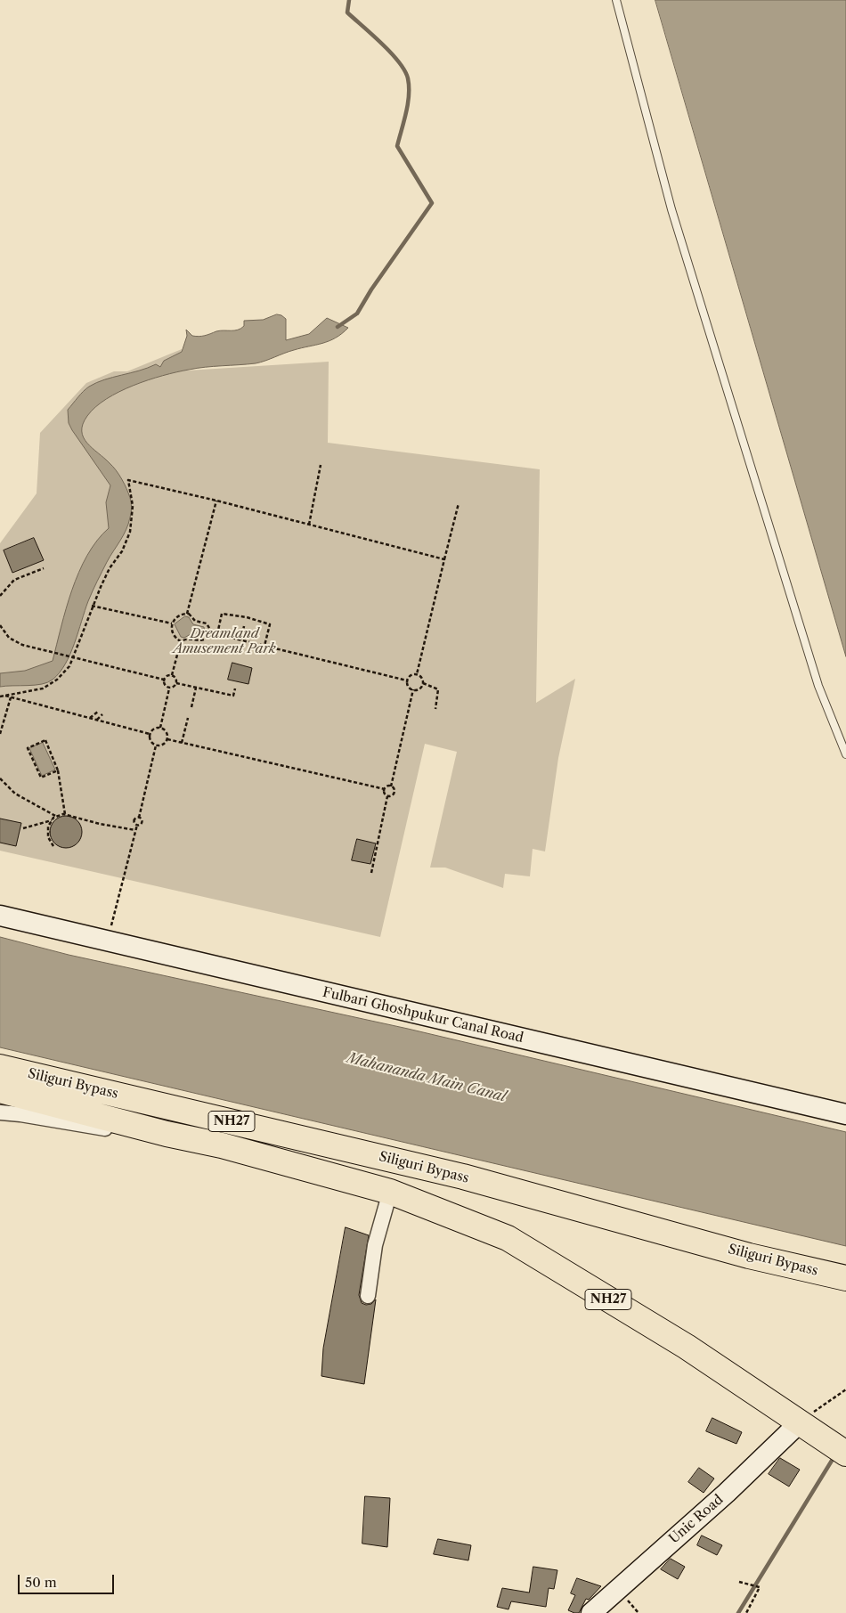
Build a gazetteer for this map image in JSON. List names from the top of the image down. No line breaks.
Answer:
{"streets":{"highway":["Siliguri Bypass","NH27"],"street":["Fulbari Ghoshpukur Canal Road","Unic Road"]},"crossings":[["NH27","Unic Road"]],"water":["Mahananda Main Canal"],"parks":["Dreamland Amusement Park"],"scale_bar":"50 m"}
